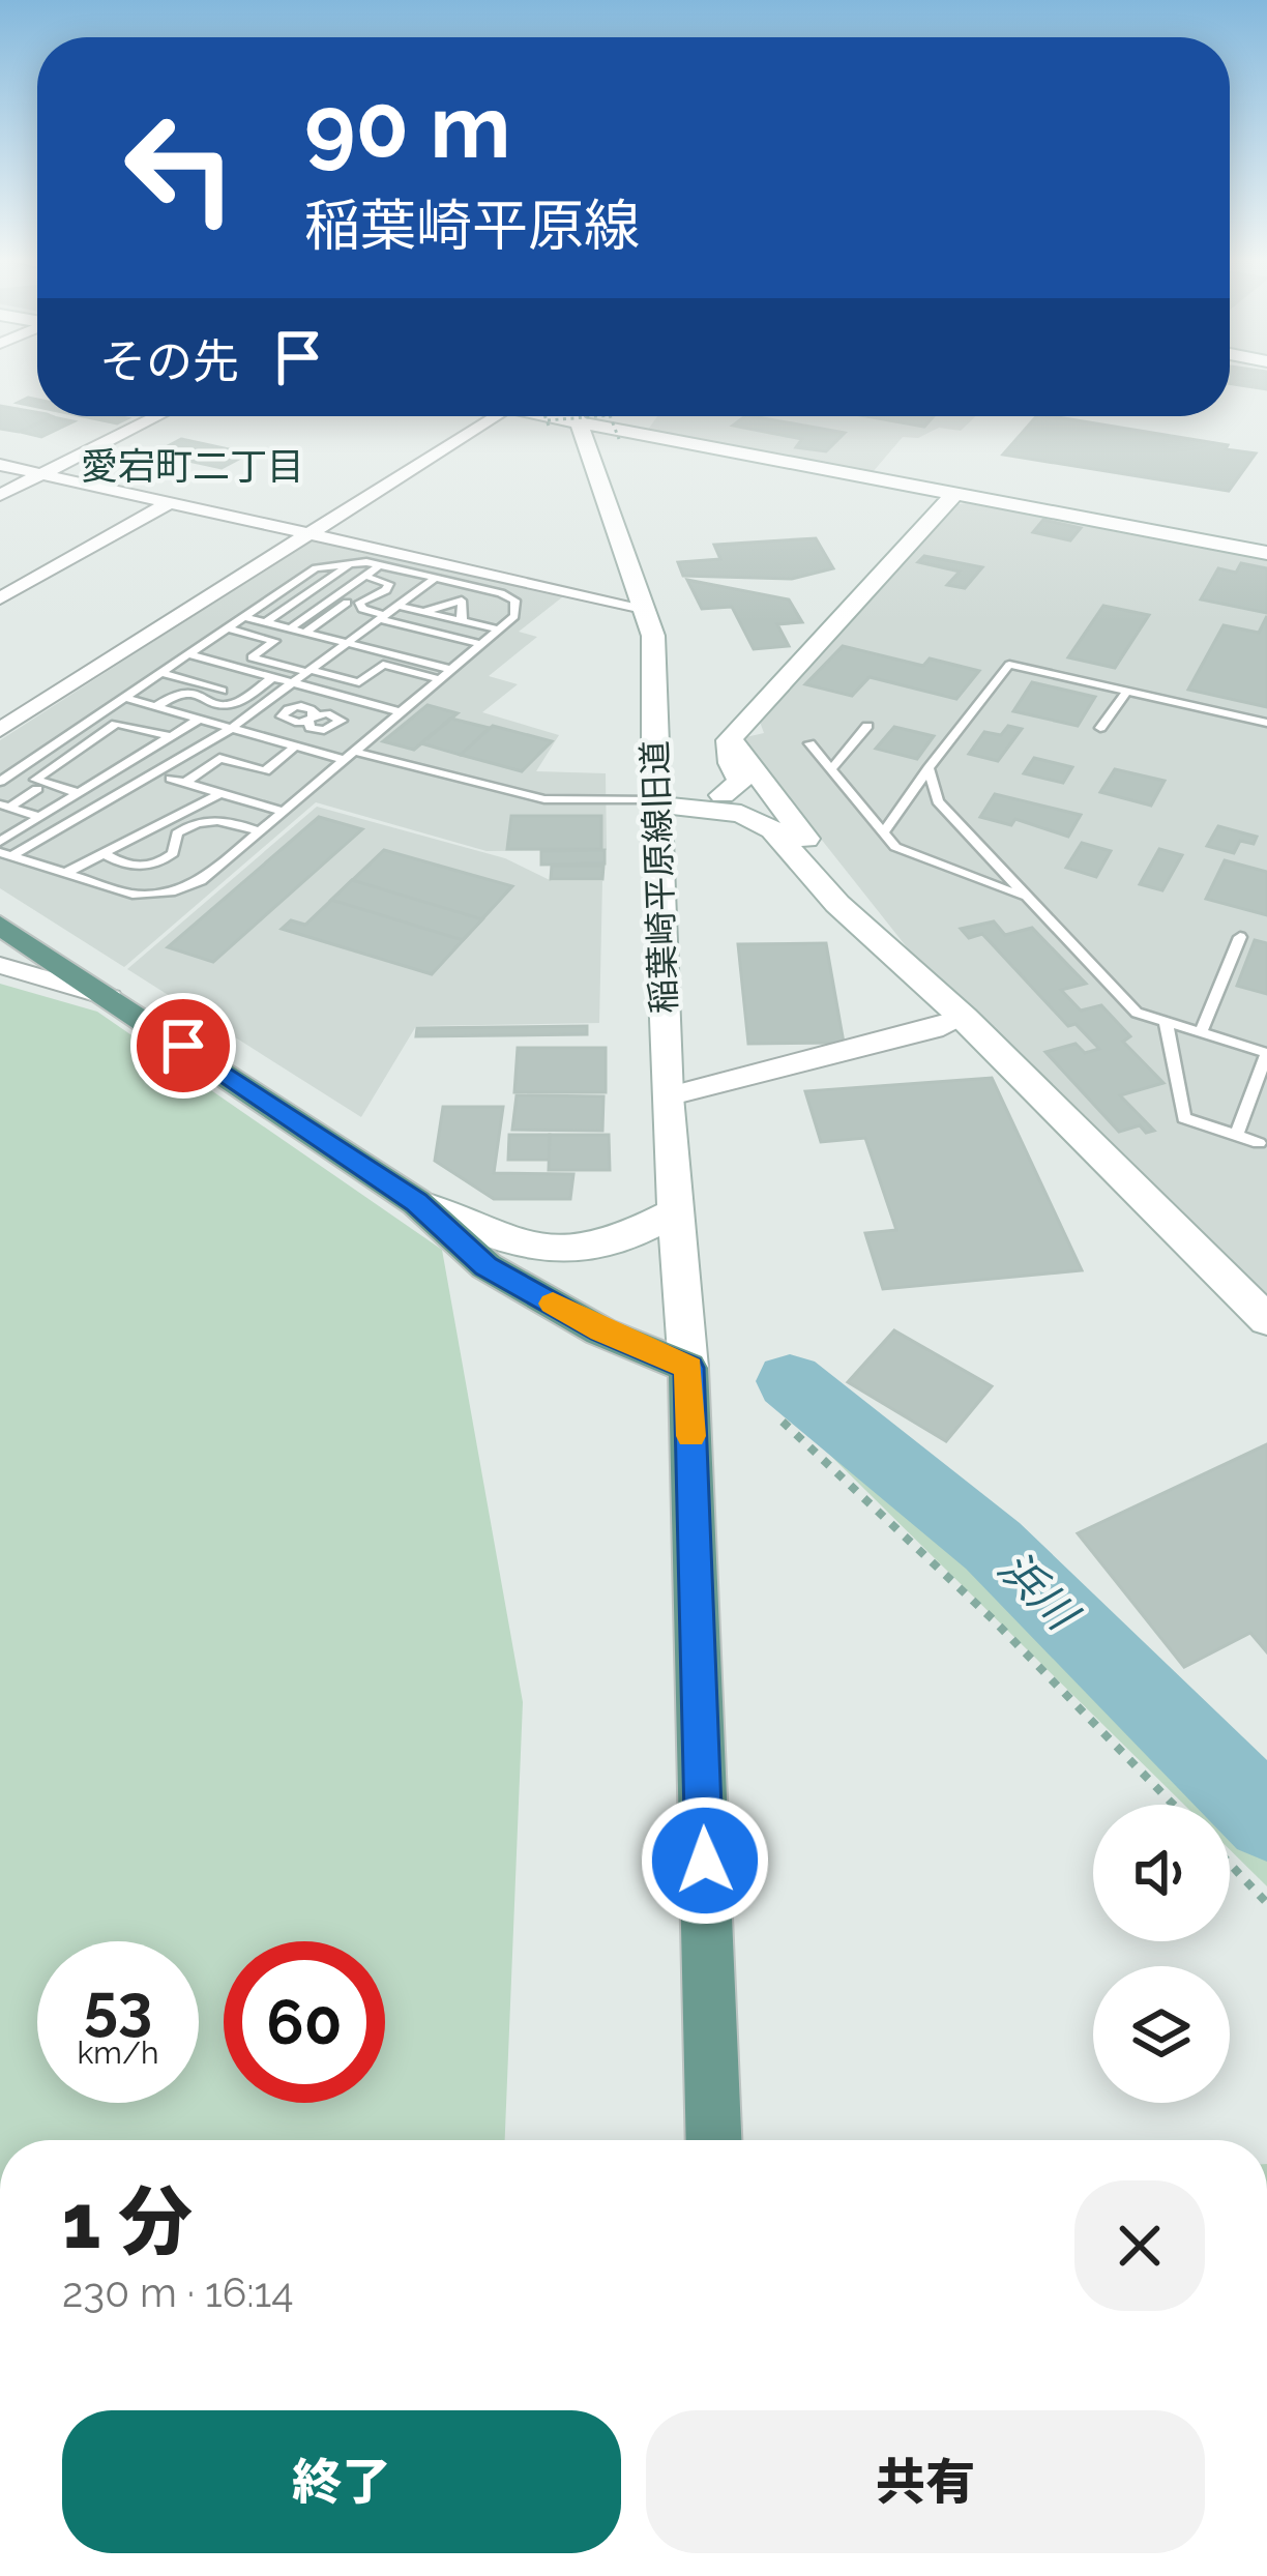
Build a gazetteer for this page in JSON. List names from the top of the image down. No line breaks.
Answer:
{"streets":{"street":["稲葉崎平原線旧道"]},"districts":["愛宕町二丁目"],"water":["浜川"],"page":{"turn":["90 m","稲葉崎平原線"],"then":"その先","speed":"53 km/h","limit":"60","heading":["1 分","230 m · 16:14"],"buttons":["終了","共有"]}}
